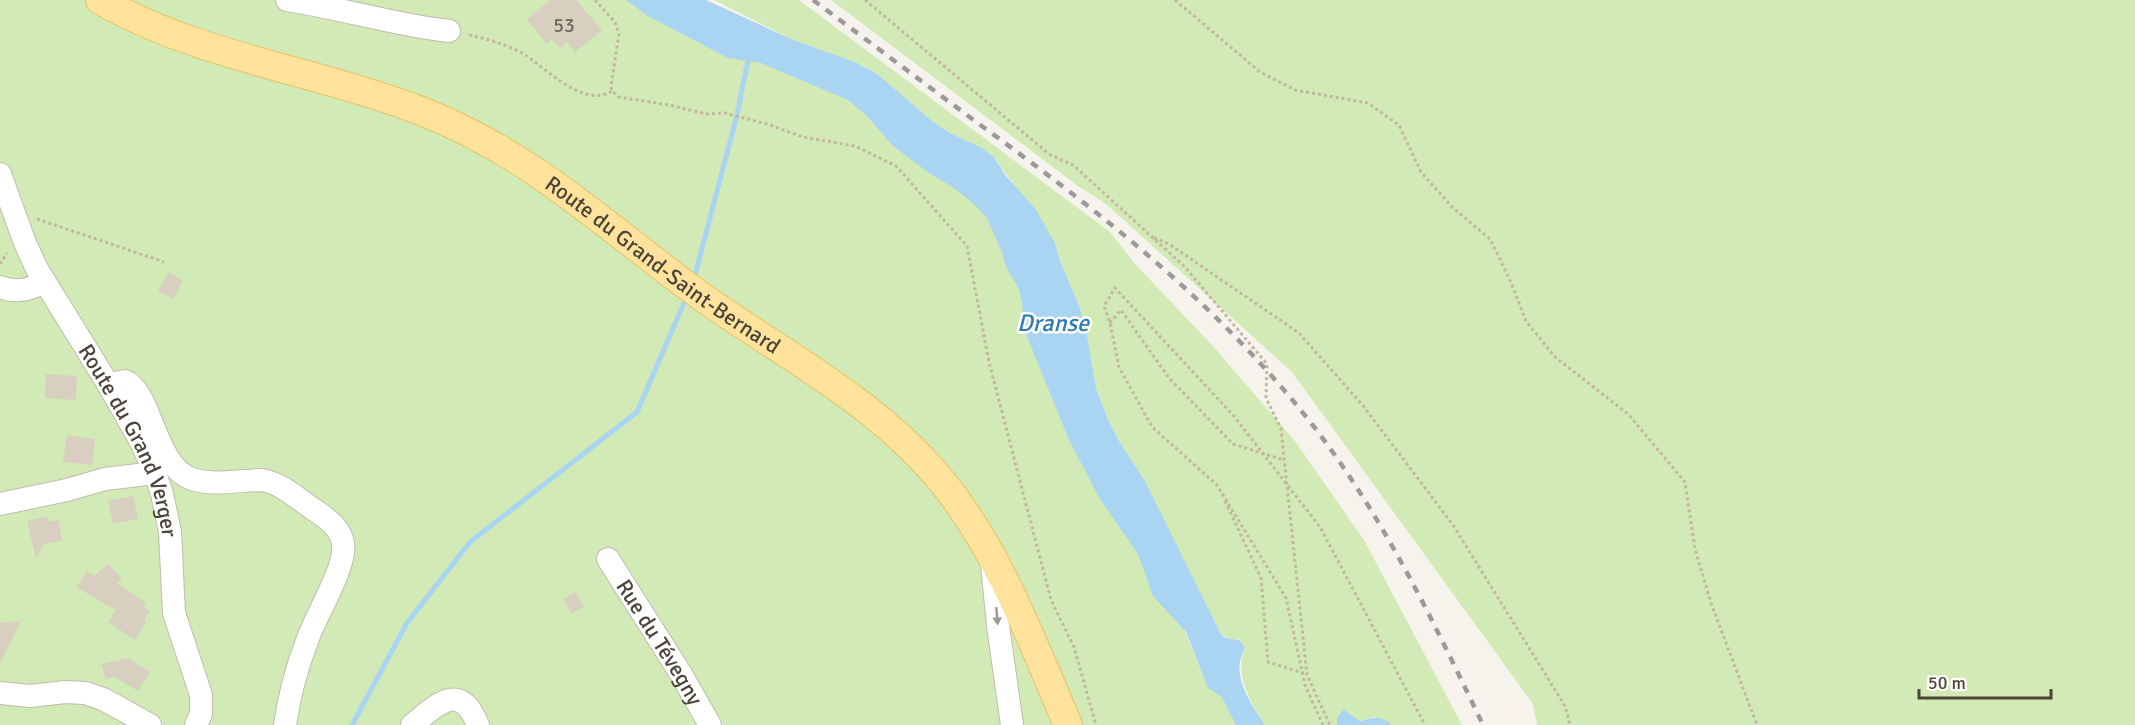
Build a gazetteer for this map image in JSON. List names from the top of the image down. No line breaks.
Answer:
{"streets":{"main road":["Route du Grand-Saint-Bernard"],"street":["Route du Grand Verger","Rue du Tévegny"]},"water":["Dranse"],"house_numbers":["53"],"scale_bar":"50 m"}
